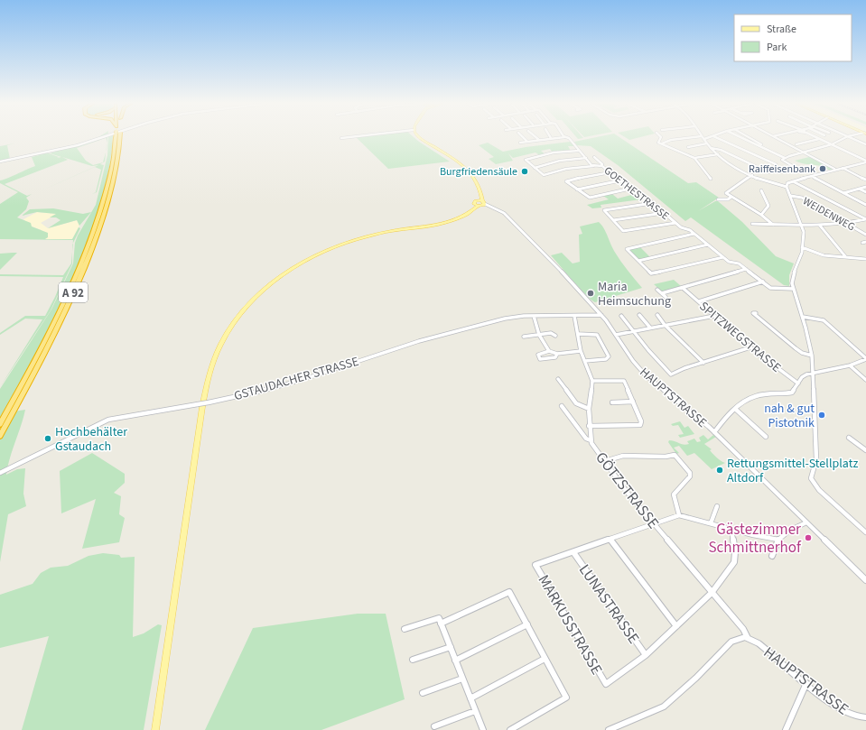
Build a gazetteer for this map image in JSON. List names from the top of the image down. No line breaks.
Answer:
{"streets":{"highway":["A 92"],"street":["GOETHESTRASSE","WEIDENWEG","SPITZWEGSTRASSE","GSTAUDACHER STRASSE","HAUPTSTRASSE","GÖTZSTRASSE","LUNASTRASSE","MARKUSSTRASSE"]},"crossings":[["GSTAUDACHER STRASSE","HAUPTSTRASSE"],["GSTAUDACHER STRASSE","GÖTZSTRASSE"],["HAUPTSTRASSE","GÖTZSTRASSE"],["LUNASTRASSE","MARKUSSTRASSE"]],"places":["Raiffeisenbank","Burgfriedensäule","Maria Heimsuchung","nah & gut Pistotnik","Hochbehälter Gstaudach","Rettungsmittel-Stellplatz Altdorf","Gästezimmer Schmittnerhof"],"legend":["Straße","Park"]}
